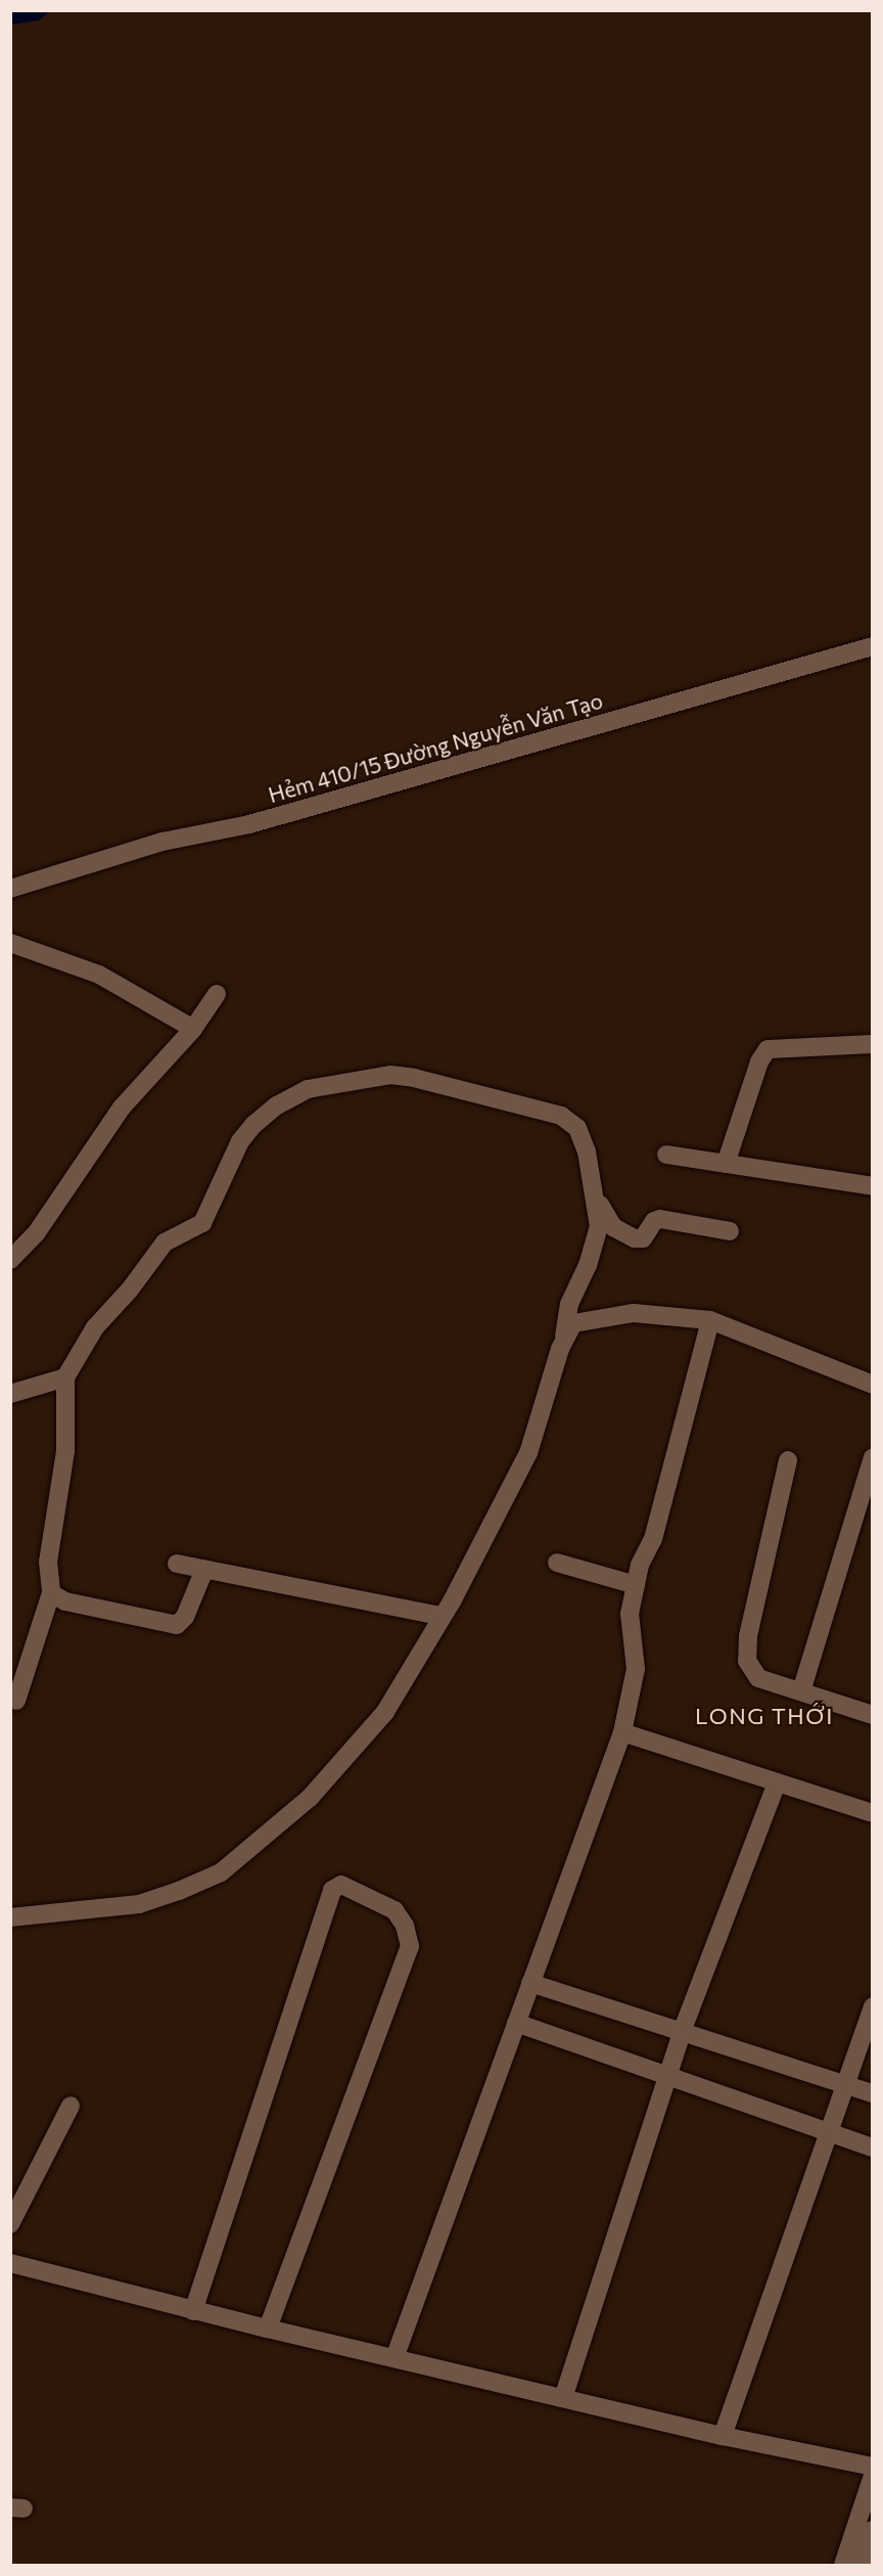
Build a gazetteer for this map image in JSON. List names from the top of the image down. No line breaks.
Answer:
{"streets":{"street":["Hẻm 410/15 Đường Nguyễn Văn Tạo"]},"districts":["LONG THỚI"]}
